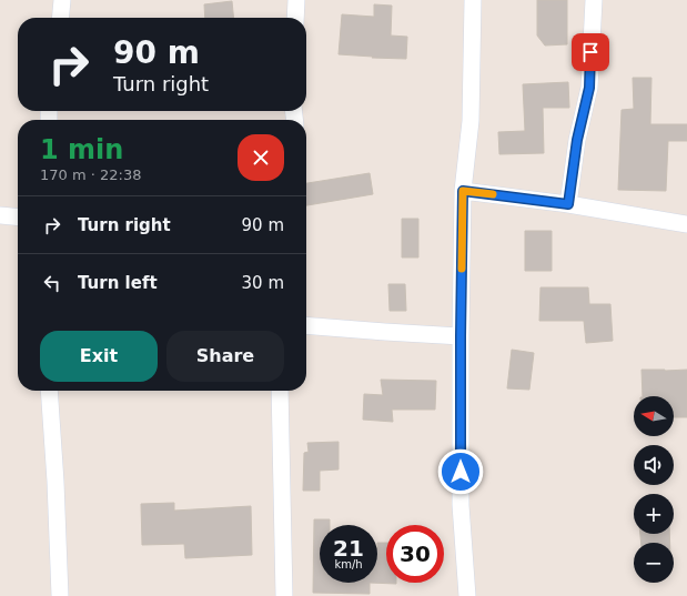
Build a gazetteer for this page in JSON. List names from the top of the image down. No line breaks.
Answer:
{"north":"left","page":{"turn":["90 m","Turn right"],"heading":["1 min","170 m · 22:38"],"list":[{"name":"Turn right","value":"90 m"},{"name":"Turn left","value":"30 m"}],"buttons":["Exit","Share"],"map_buttons":["+","−"],"speed":"21 km/h","limit":"30"}}
